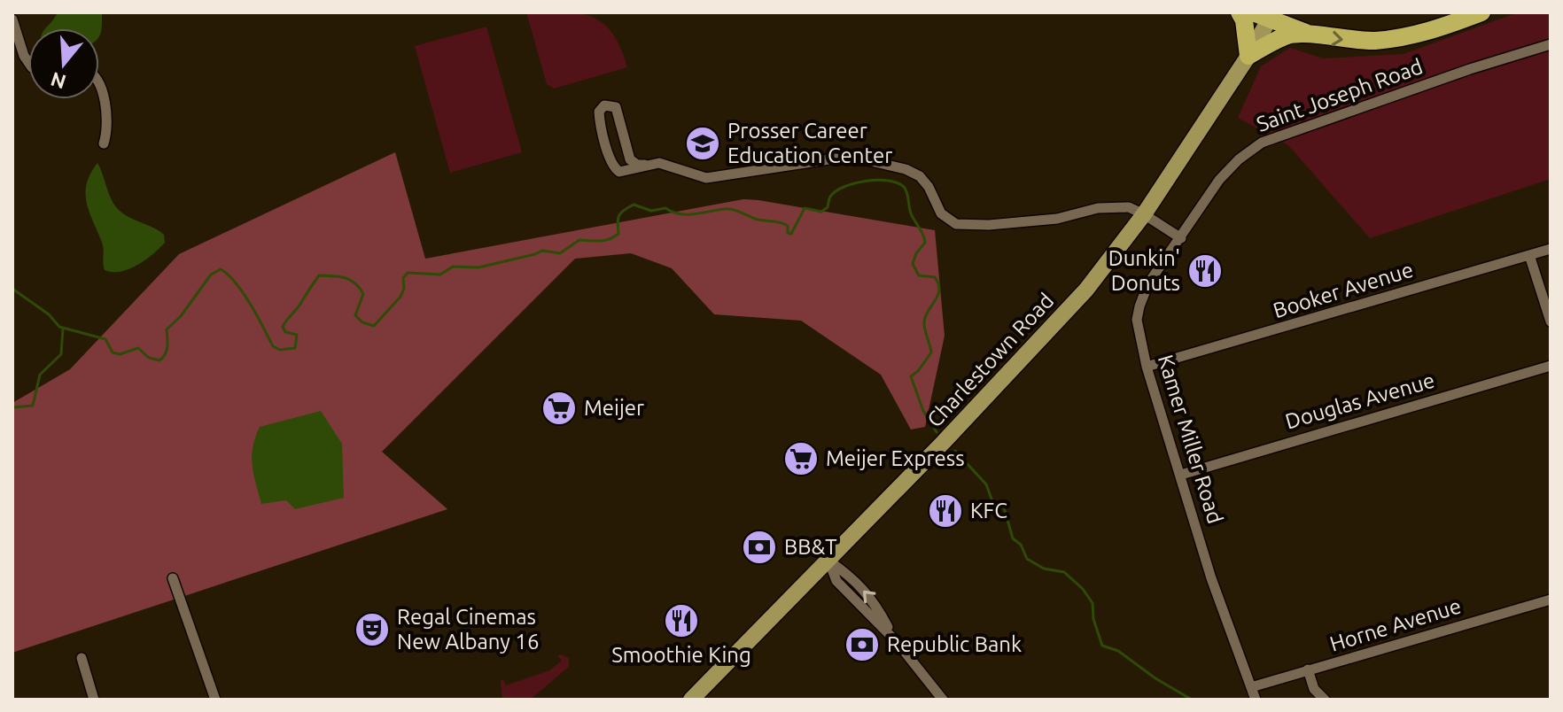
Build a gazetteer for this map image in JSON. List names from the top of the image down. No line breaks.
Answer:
{"streets":{"main road":["Charlestown Road"],"street":["Saint Joseph Road","Booker Avenue","Douglas Avenue","Kamer Miller Road","Horne Avenue"]},"crossings":[["Saint Joseph Road","Kamer Miller Road"],["Booker Avenue","Kamer Miller Road"],["Douglas Avenue","Kamer Miller Road"],["Kamer Miller Road","Horne Avenue"]],"places":{"school or university":["Prosser Career Education Center"],"restaurant":["Dunkin' Donuts","KFC","Smoothie King"],"supermarket":["Meijer","Meijer Express"],"bank":["BB&T","Republic Bank"],"theatre":["Regal Cinemas New Albany 16"]},"north":"bottom"}
